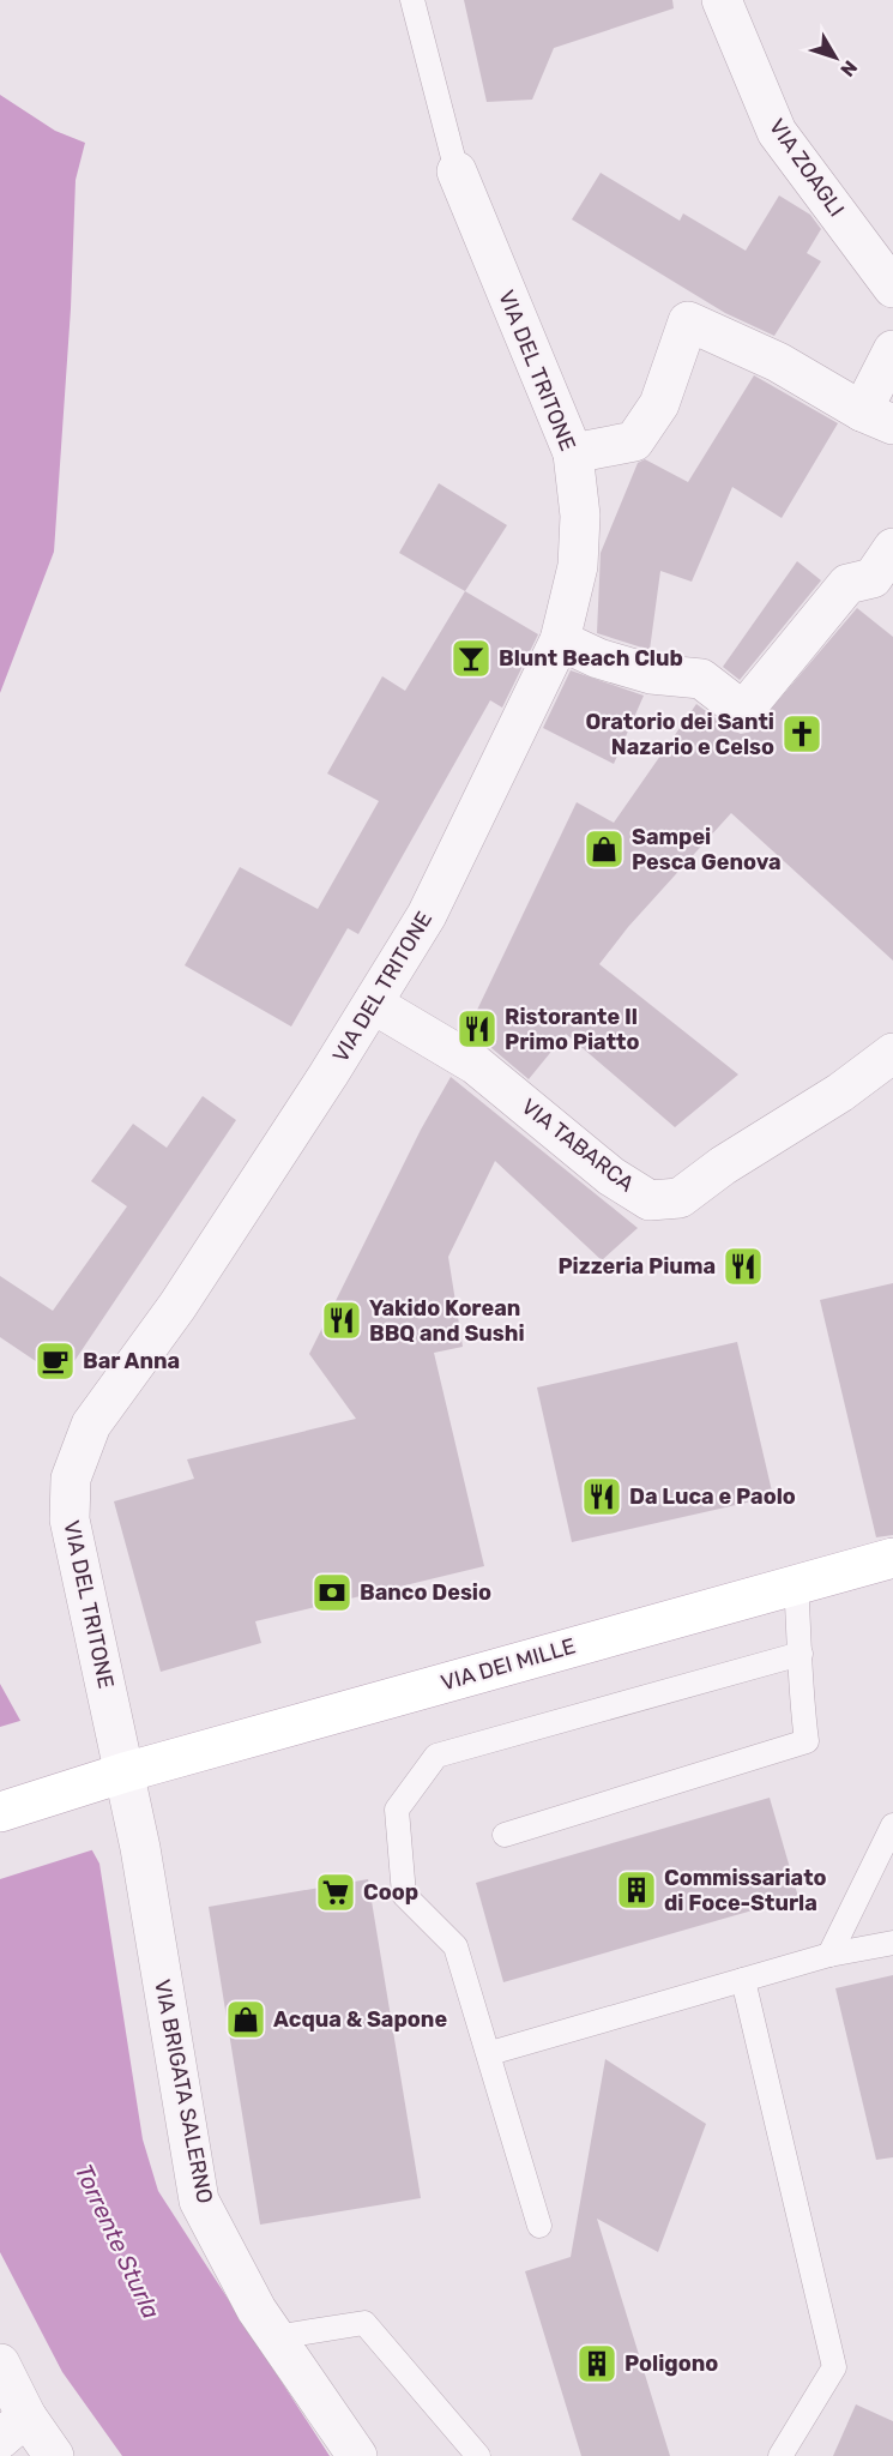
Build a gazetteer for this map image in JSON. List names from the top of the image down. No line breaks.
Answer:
{"streets":{"main road":["VIA DEI MILLE"],"street":["VIA ZOAGLI","VIA DEL TRITONE","VIA TABARCA","VIA BRIGATA SALERNO"]},"crossings":[["VIA DEL TRITONE","VIA TABARCA"],["VIA DEL TRITONE","VIA DEI MILLE"],["VIA DEL TRITONE","VIA BRIGATA SALERNO"],["VIA DEI MILLE","VIA BRIGATA SALERNO"]],"water":["Torrente Sturla"],"places":{"bar":["Blunt Beach Club"],"church":["Oratorio dei Santi Nazario e Celso"],"shop":["Sampei Pesca Genova","Acqua & Sapone"],"restaurant":["Ristorante Il Primo Piatto","Pizzeria Piuma","Yakido Korean BBQ and Sushi","Da Luca e Paolo"],"cafe":["Bar Anna"],"bank":["Banco Desio"],"building":["Commissariato di Foce-Sturla","Poligono"],"supermarket":["Coop"]},"north":"bottom right"}
